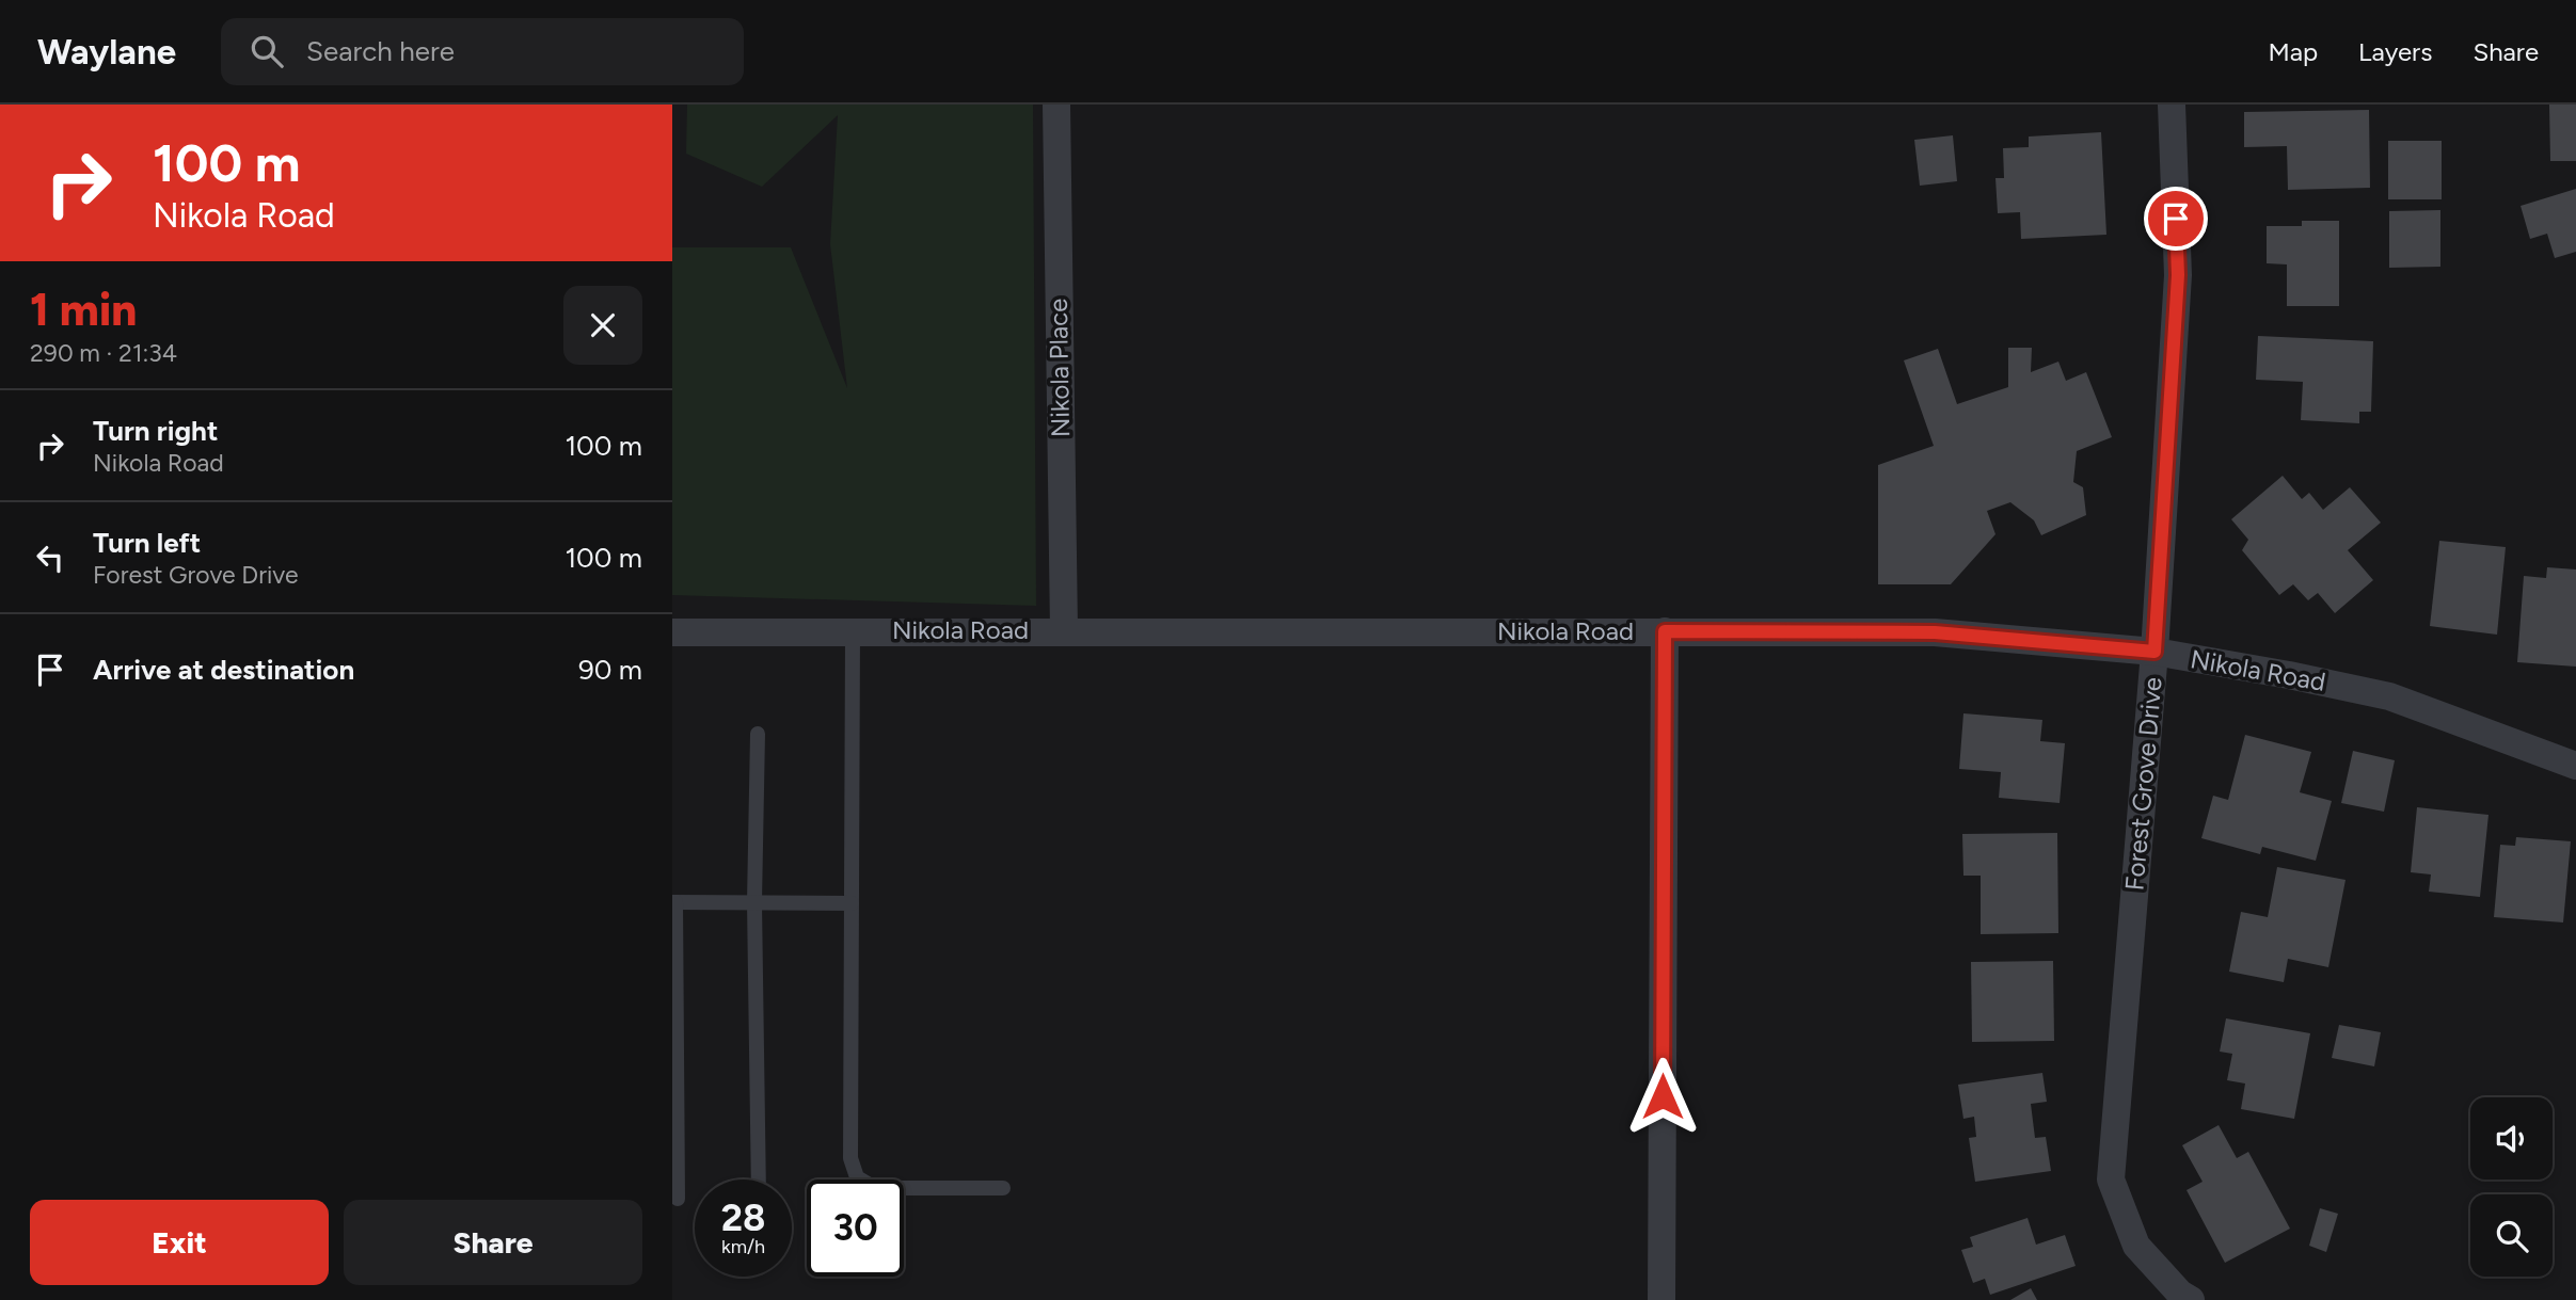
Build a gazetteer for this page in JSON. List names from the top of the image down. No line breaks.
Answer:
{"streets":{"street":["Nikola Place","Nikola Road","Forest Grove Drive"]},"crossings":[["Nikola Place","Nikola Road"],["Nikola Road","Forest Grove Drive"]],"page":{"header":"Waylane","search":"Search here","nav":["Map","Layers","Share"],"turn":["100 m","Nikola Road"],"heading":["1 min","290 m · 21:34"],"list":[{"name":"Turn right","note":"Nikola Road","value":"100 m"},{"name":"Turn left","note":"Forest Grove Drive","value":"100 m"},{"name":"Arrive at destination","value":"90 m"}],"speed":"28 km/h","limit":"30","buttons":["Exit","Share"]}}
